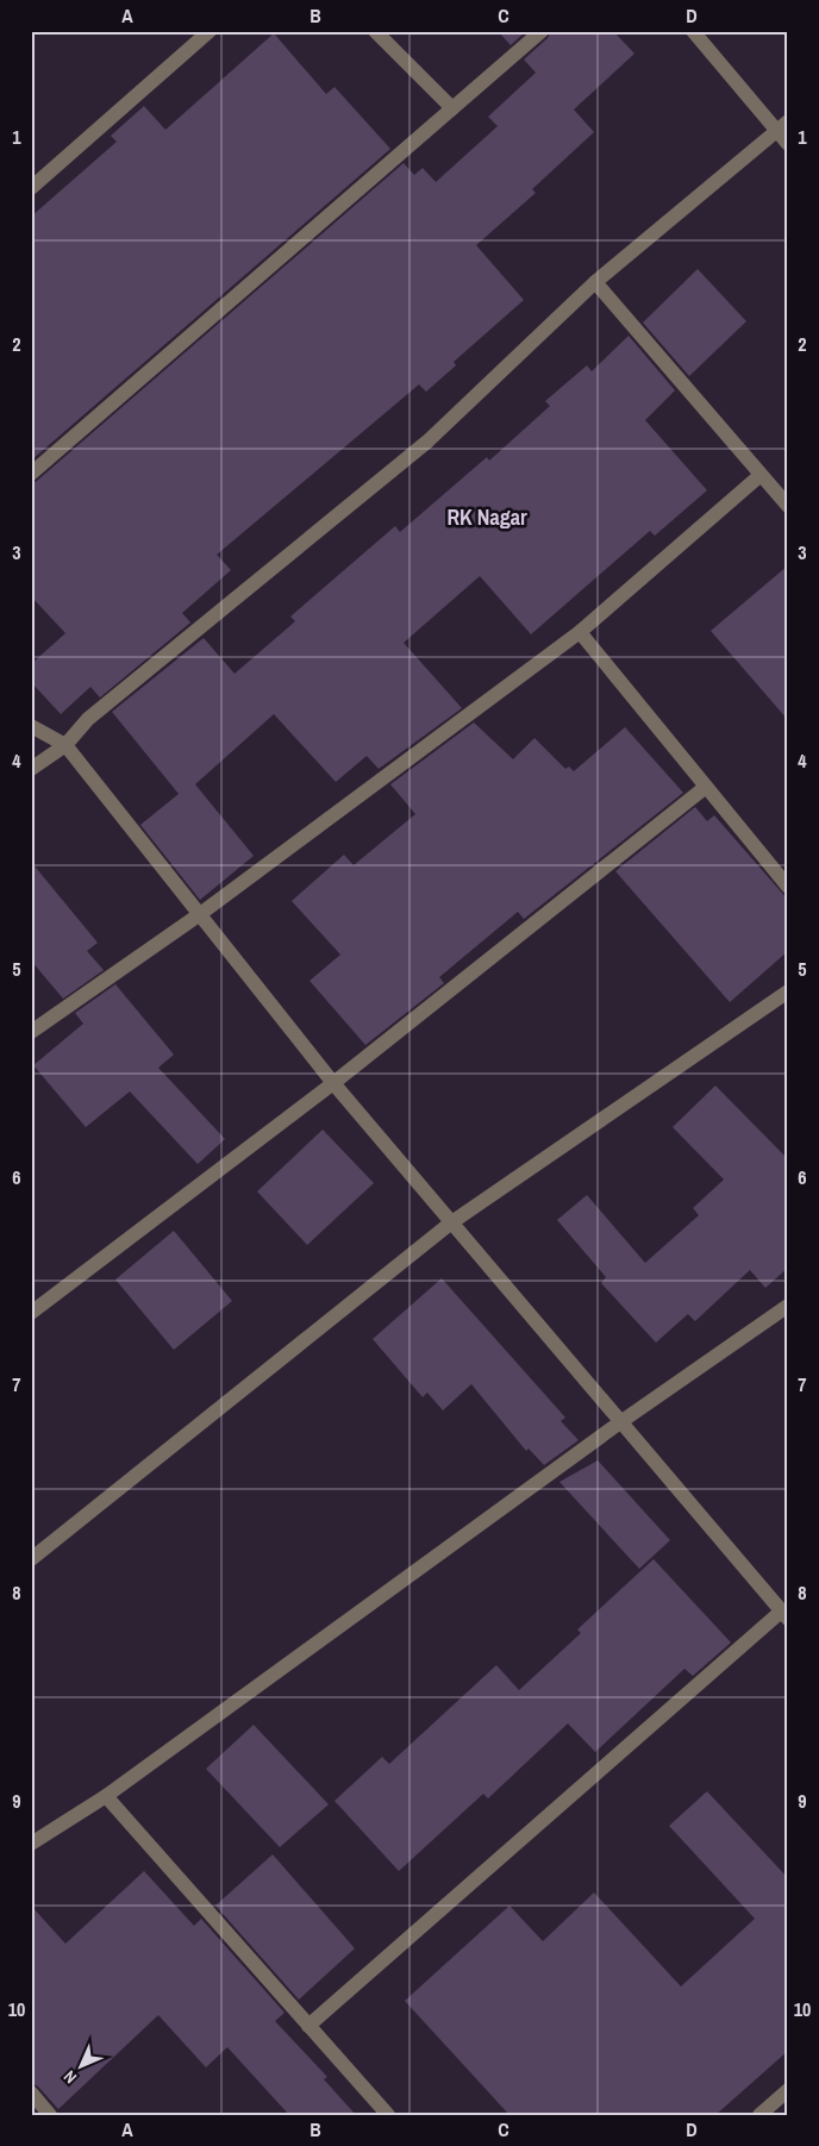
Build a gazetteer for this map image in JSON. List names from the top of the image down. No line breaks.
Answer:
{"districts":["RK Nagar"],"north":"bottom left","grid":{"columns":["A","B","C","D"],"rows":["1","2","3","4","5","6","7","8","9","10"]}}
